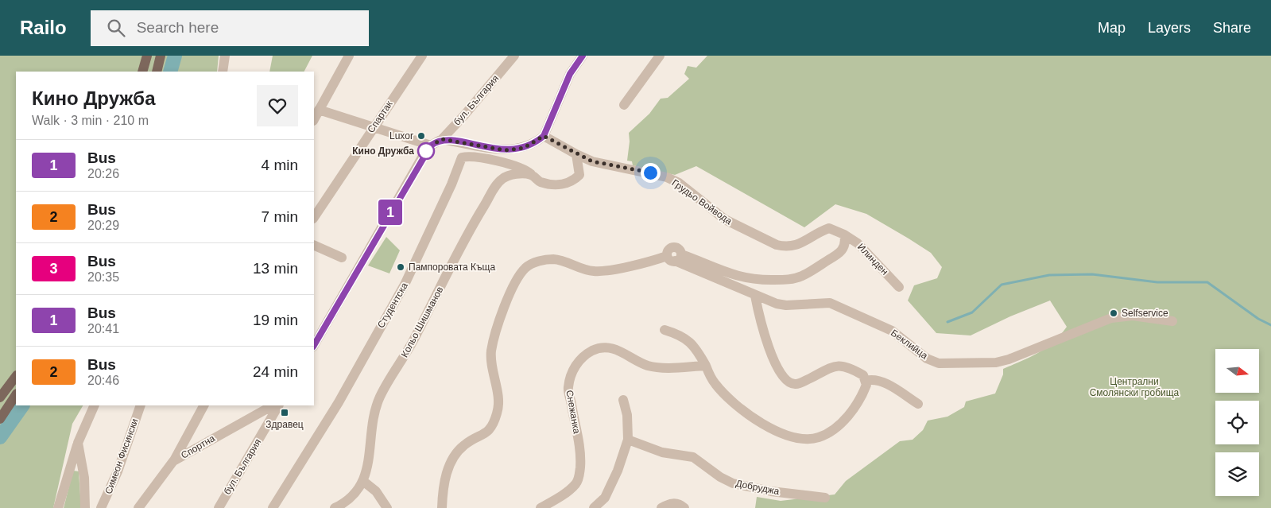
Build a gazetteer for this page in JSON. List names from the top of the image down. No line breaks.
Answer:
{"streets":{"street":["бул. България","Спартак","Грудьо Войвода","Илинден","Студентска","Кольо Шишманов","Беклийца","Снежанка","Спортна","Симеон Фисински","Добруджа"]},"crossings":[["Грудьо Войвода","Илинден"],["Грудьо Войвода","Кольо Шишманов"],["Студентска","Кольо Шишманов"]],"parks":["Централни Смолянски гробища"],"places":{"other":["Luxor","Кино Дружба","Пампоровата Къща","Selfservice"],"transit":["Здравец"]},"lines":["bus line 1"],"north":"right","page":{"header":"Railo","search":"Search here","nav":["Map","Layers","Share"],"on_map":"1","heading":["Кино Дружба","Walk · 3 min · 210 m"],"list":[{"mark":"1","name":"Bus","note":"20:26","value":"4 min"},{"mark":"2","name":"Bus","note":"20:29","value":"7 min"},{"mark":"3","name":"Bus","note":"20:35","value":"13 min"},{"mark":"1","name":"Bus","note":"20:41","value":"19 min"},{"mark":"2","name":"Bus","note":"20:46","value":"24 min"}]}}
